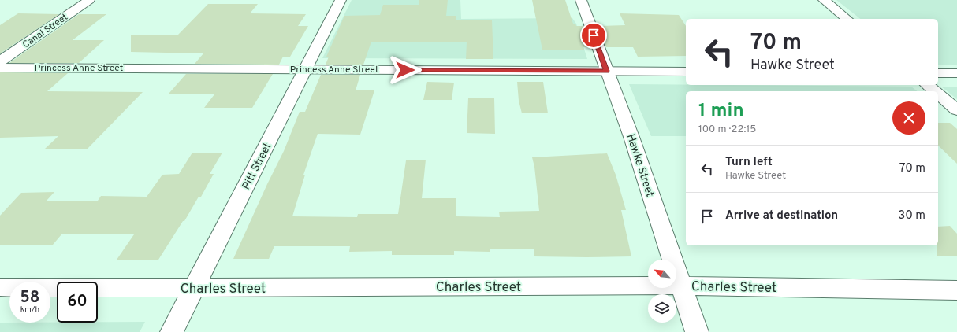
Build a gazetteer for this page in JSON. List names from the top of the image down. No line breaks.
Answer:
{"streets":{"street":["Canal Street","Princess Anne Street","Hawke Street","Pitt Street","Charles Street"]},"crossings":[["Princess Anne Street","Hawke Street"],["Princess Anne Street","Pitt Street"],["Hawke Street","Charles Street"],["Pitt Street","Charles Street"]],"north":"top left","page":{"turn":["70 m","Hawke Street"],"heading":["1 min","100 m · 22:15"],"list":[{"name":"Turn left","note":"Hawke Street","value":"70 m"},{"name":"Arrive at destination","value":"30 m"}],"speed":"58 km/h","limit":"60"}}
